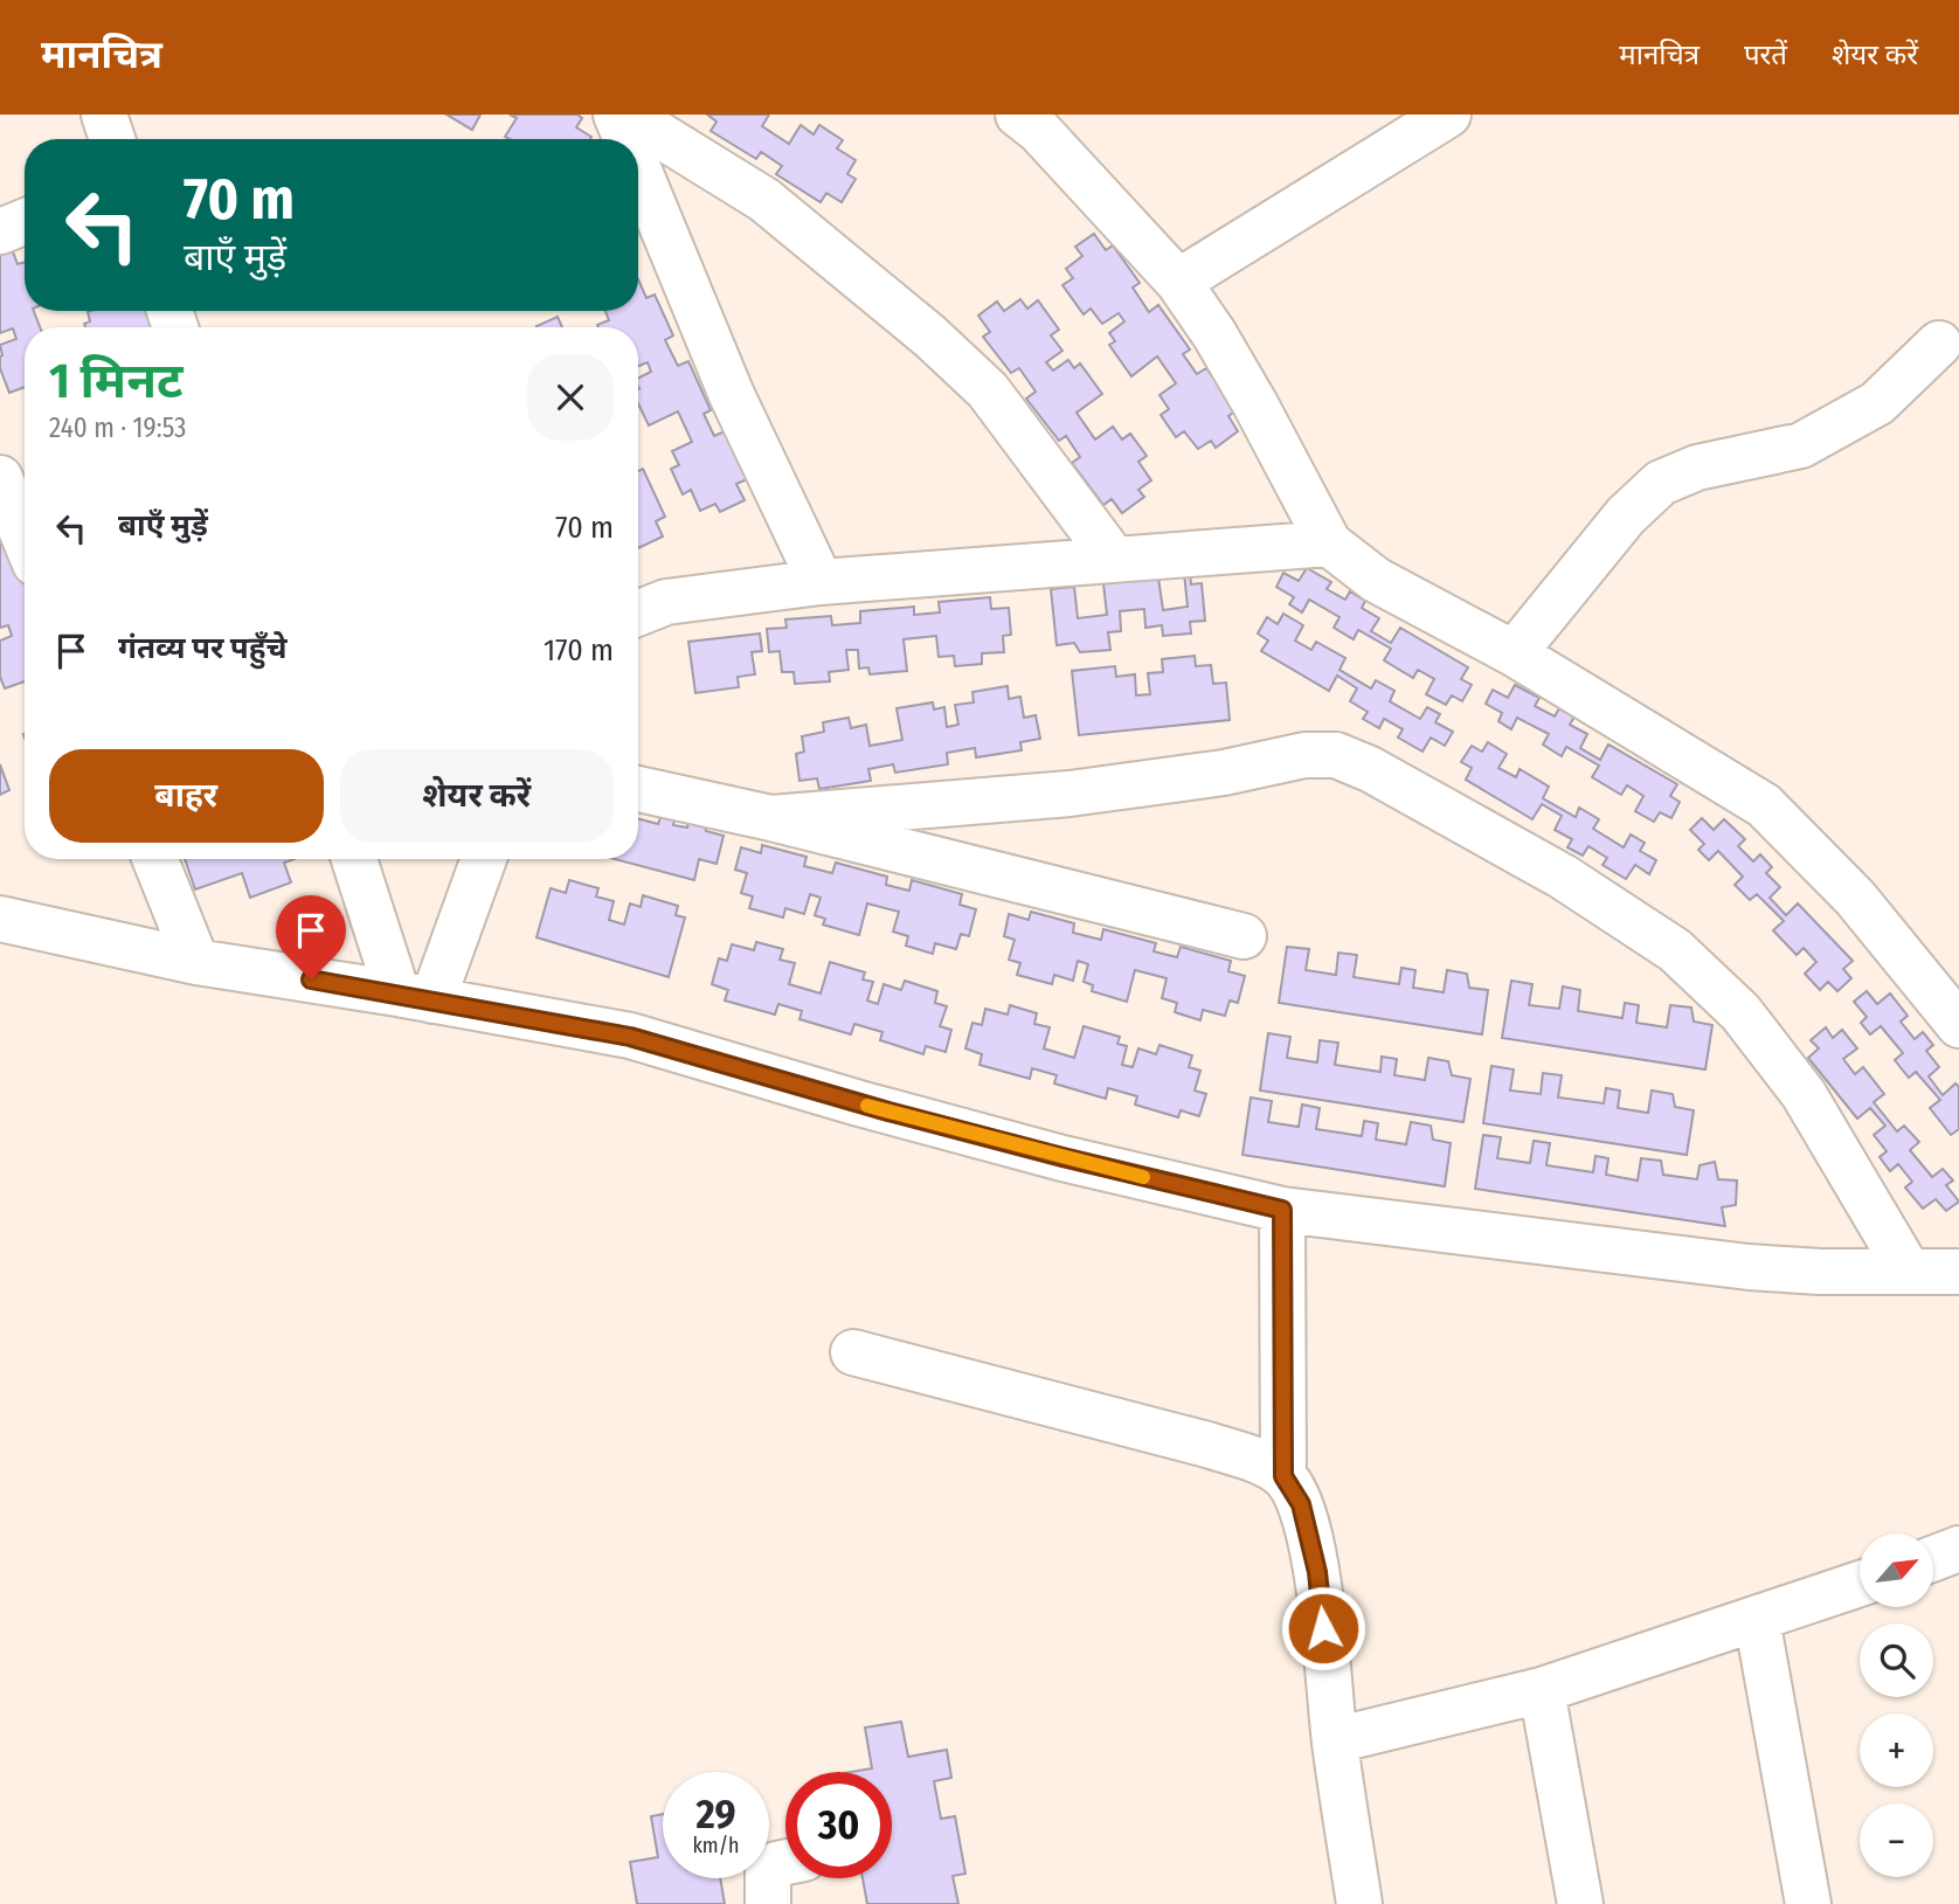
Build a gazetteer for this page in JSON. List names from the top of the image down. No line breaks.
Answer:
{"north":"top right","page":{"header":"मानचित्र","nav":["मानचित्र","परतें","शेयर करें"],"turn":["70 m","बाएँ मुड़ें"],"heading":["1 मिनट","240 m · 19:53"],"list":[{"name":"बाएँ मुड़ें","value":"70 m"},{"name":"गंतव्य पर पहुँचे","value":"170 m"}],"buttons":["बाहर","शेयर करें"],"map_buttons":["+","−"],"speed":"29 km/h","limit":"30"}}
